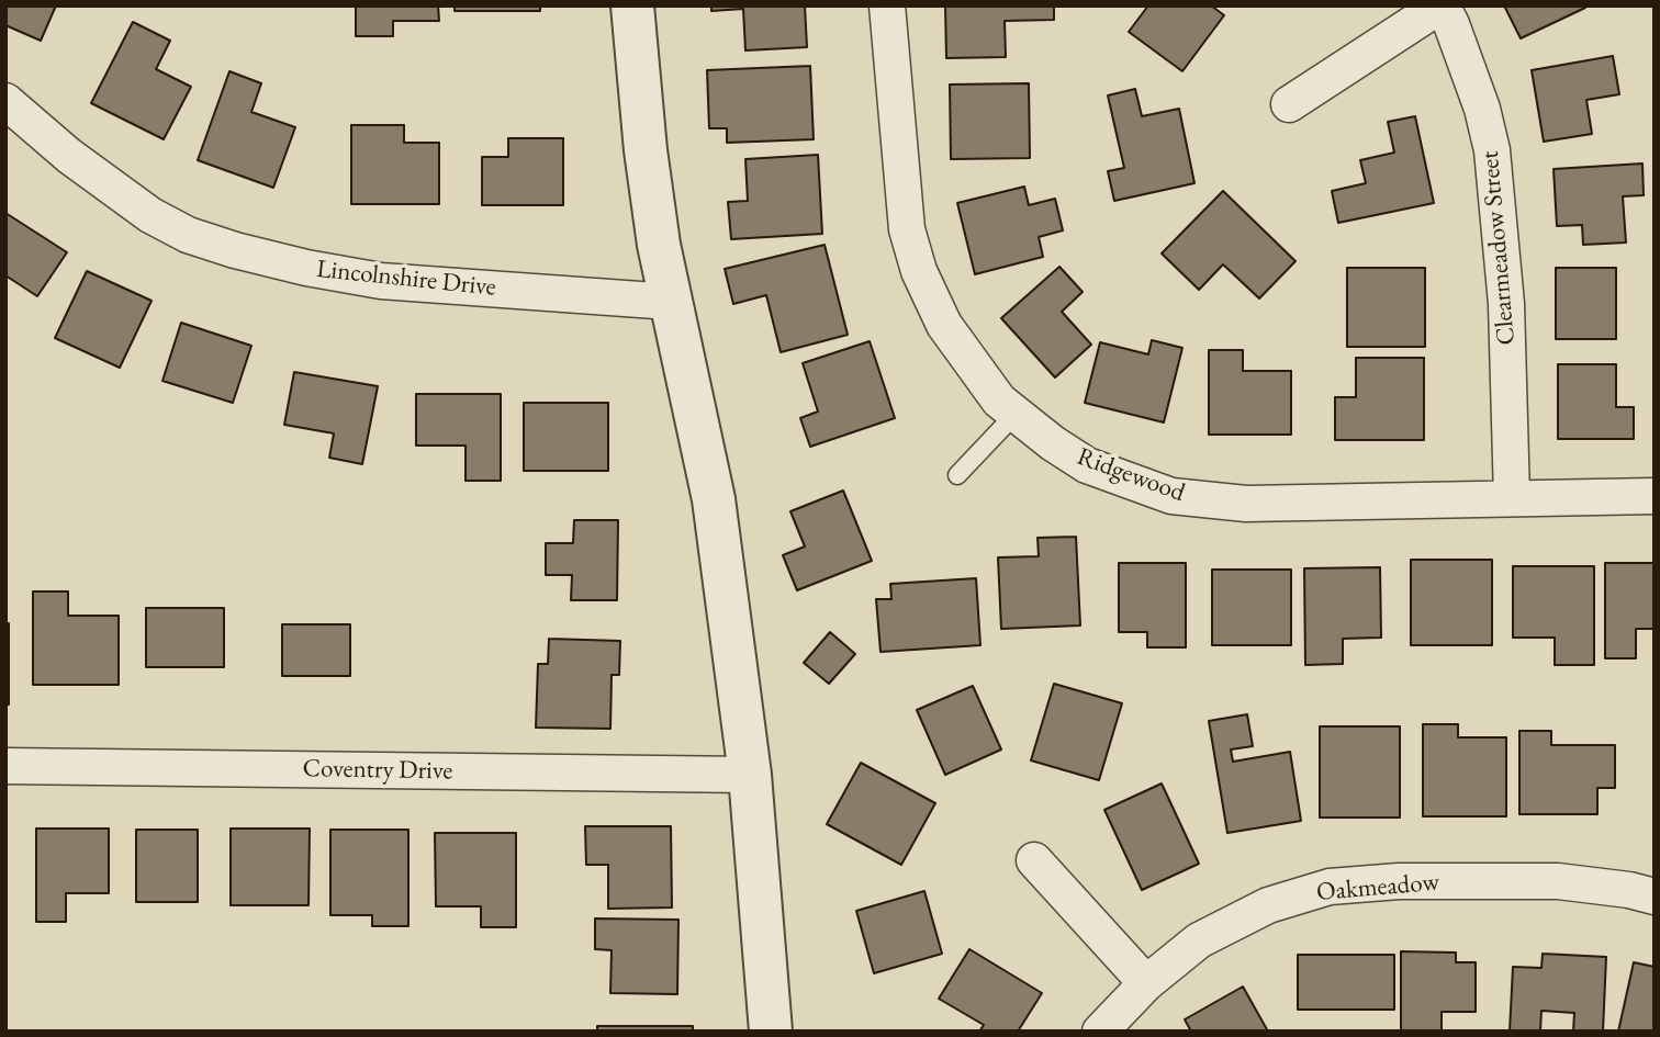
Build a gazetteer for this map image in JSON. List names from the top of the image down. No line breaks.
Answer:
{"streets":{"street":["Clearmeadow Street","Lincolnshire Drive","Ridgewood","Coventry Drive","Oakmeadow"]},"crossings":[["Clearmeadow Street","Ridgewood"]]}
